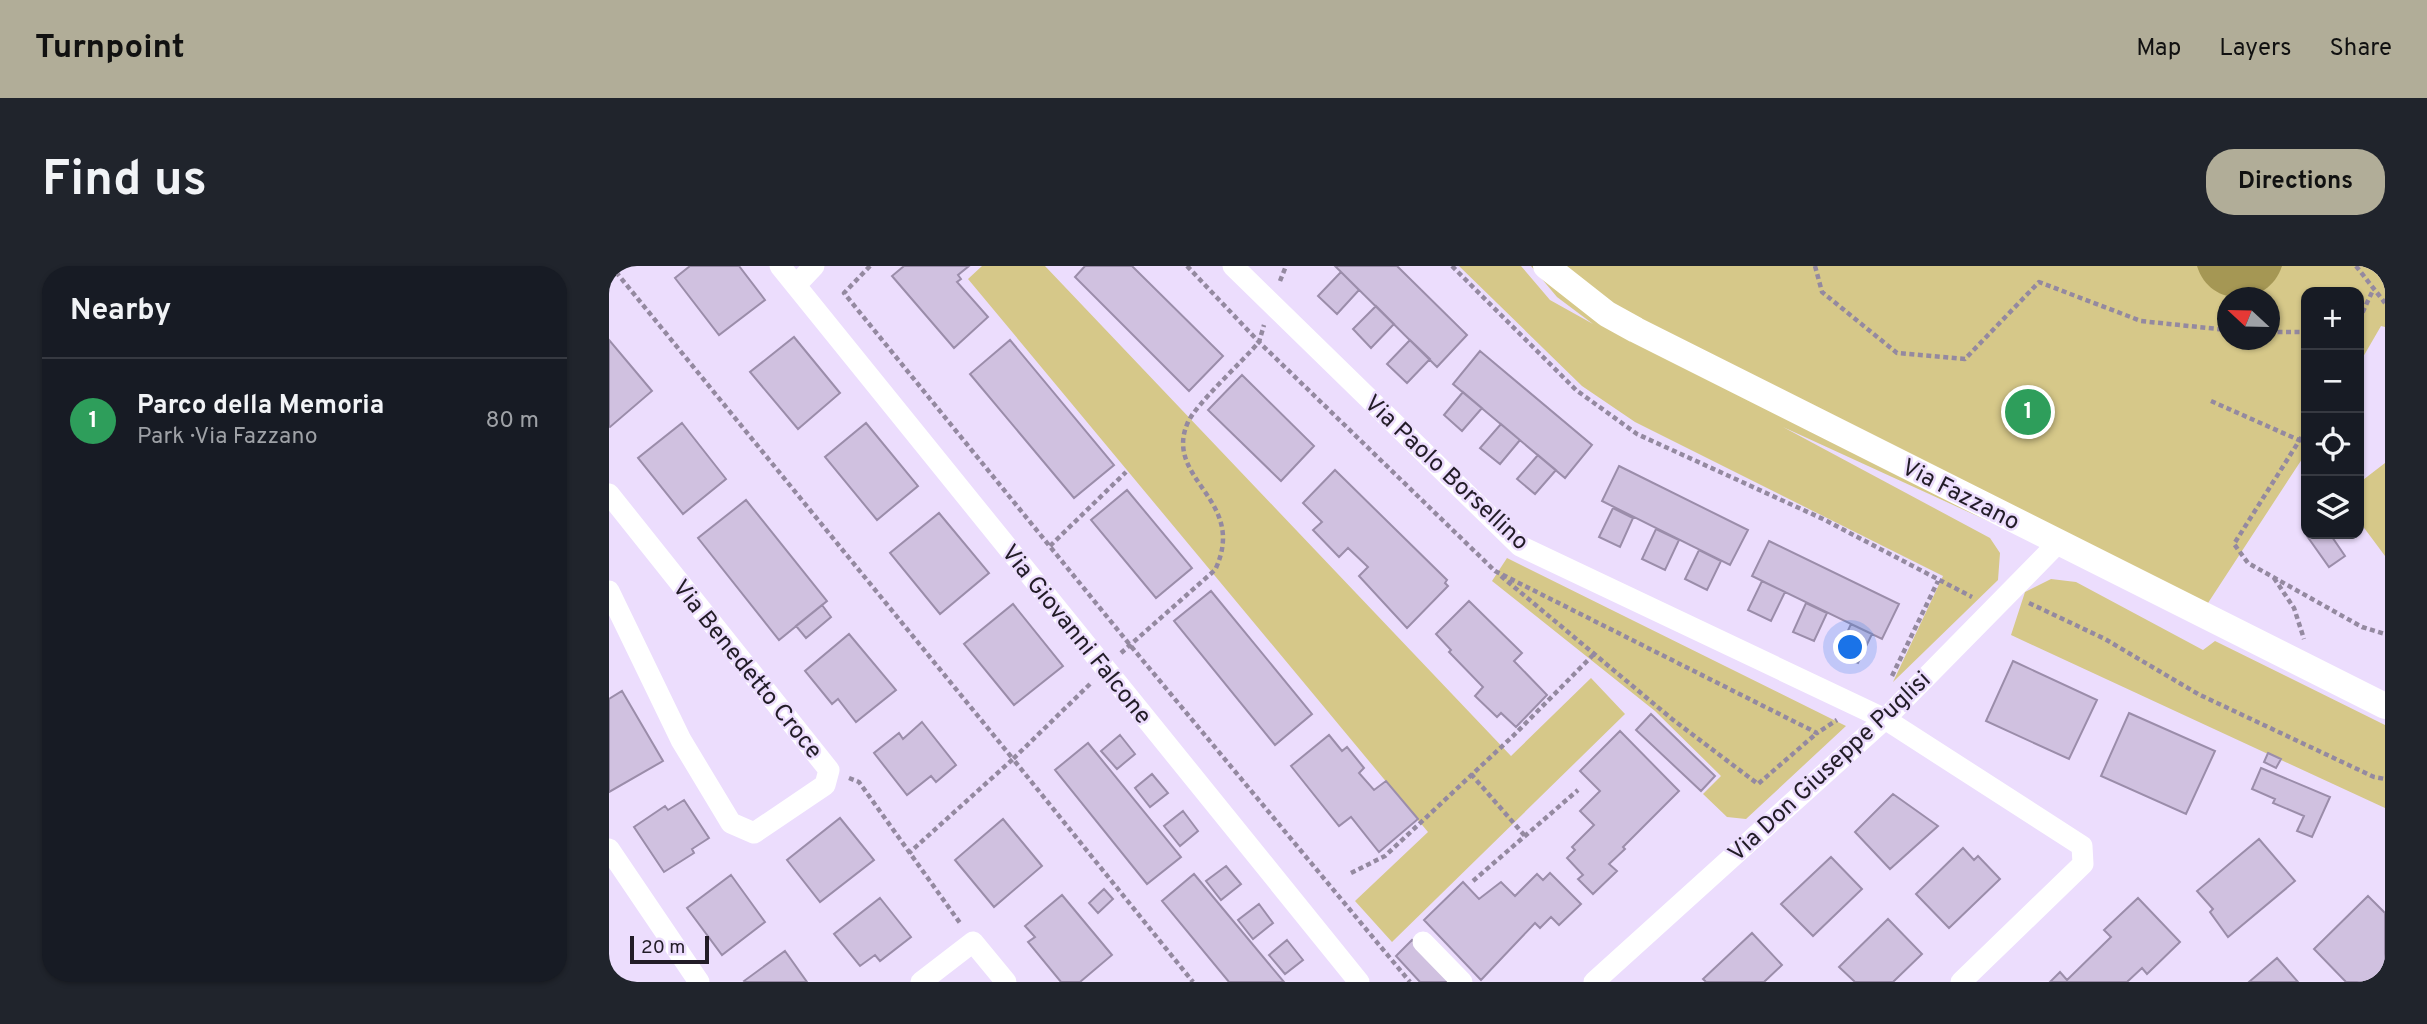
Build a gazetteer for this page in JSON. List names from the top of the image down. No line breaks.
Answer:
{"streets":{"street":["Via Paolo Borsellino","Via Fazzano","Via Giovanni Falcone","Via Benedetto Croce","Via Don Giuseppe Puglisi"]},"crossings":[["Via Paolo Borsellino","Via Don Giuseppe Puglisi"],["Via Fazzano","Via Don Giuseppe Puglisi"]],"scale_bar":"20 m","north":"left","page":{"header":"Turnpoint","nav":["Map","Layers","Share"],"buttons":"Directions","title":"Find us","heading":"Nearby","map_buttons":["+","−"],"list":[{"mark":"1","name":"Parco della Memoria","note":"Park · Via Fazzano","value":"80 m"}],"pins":"1","scale":"20 m"}}
